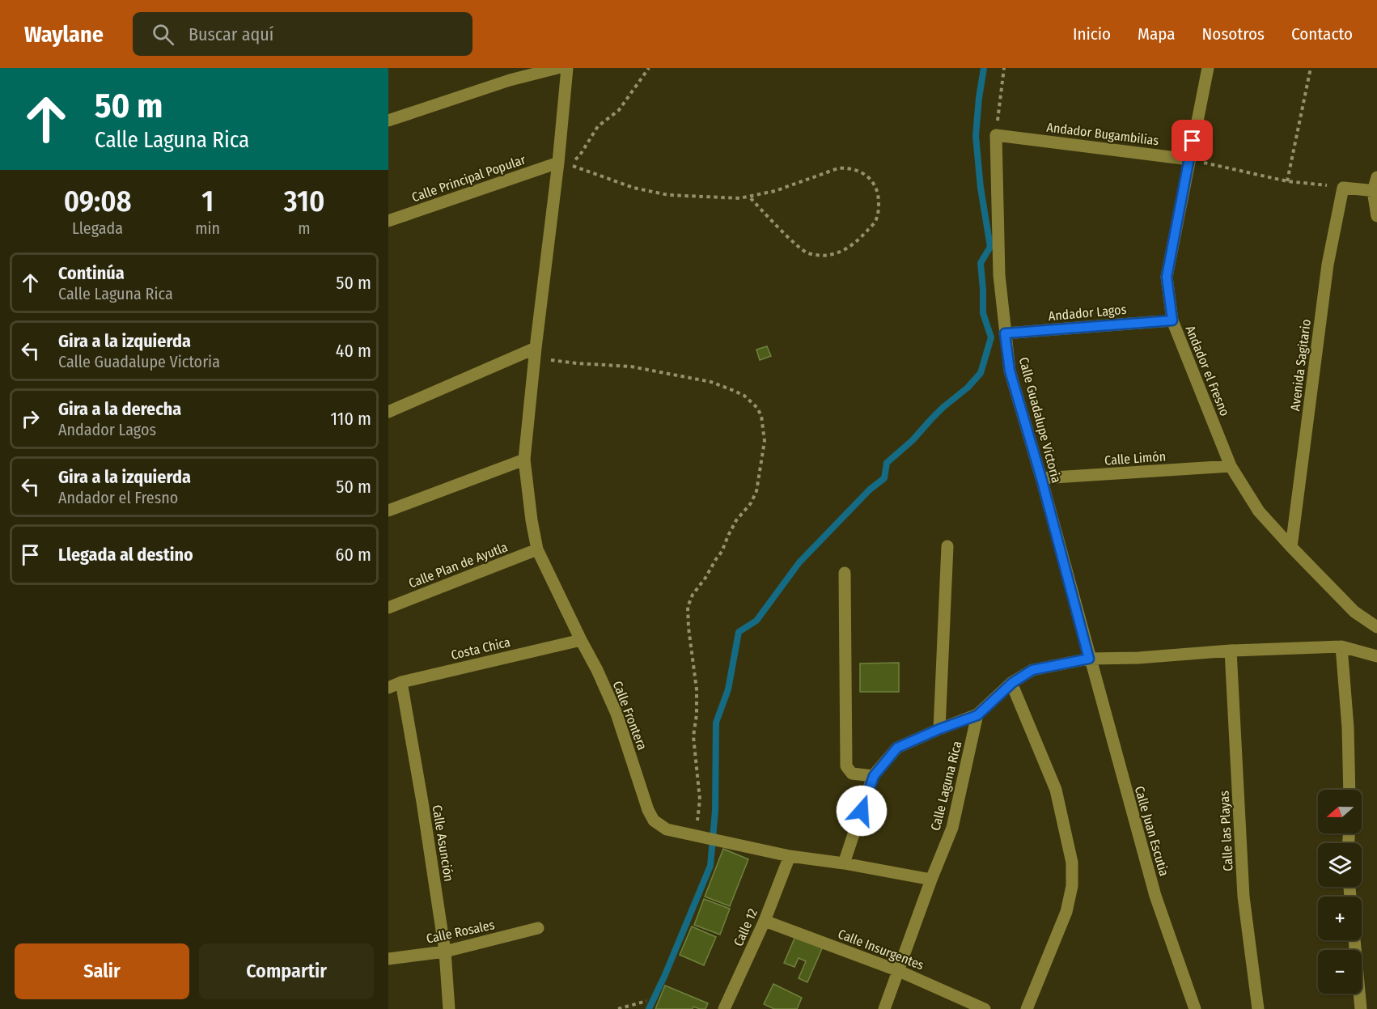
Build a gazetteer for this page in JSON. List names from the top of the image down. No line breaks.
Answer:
{"streets":{"street":["Andador Bugambilias","Calle Principal Popular","Andador Lagos","Avenida Sagitario","Andador el Fresno","Calle Guadalupe Victoria","Calle Limón","Calle Plan de Ayutla","Costa Chica","Calle Frontera","Calle Laguna Rica","Calle Juan Escutia","Calle las Playas","Calle Asunción","Calle 12","Calle Rosales","Calle Insurgentes"]},"crossings":[["Andador Bugambilias","Andador el Fresno"],["Andador Bugambilias","Calle Guadalupe Victoria"],["Calle Principal Popular","Calle Frontera"],["Andador Lagos","Andador el Fresno"],["Andador Lagos","Calle Guadalupe Victoria"],["Avenida Sagitario","Andador el Fresno"],["Andador el Fresno","Calle Limón"],["Calle Guadalupe Victoria","Calle Limón"],["Calle Guadalupe Victoria","Calle Juan Escutia"],["Calle Plan de Ayutla","Calle Frontera"],["Costa Chica","Calle Frontera"],["Costa Chica","Calle Asunción"],["Calle Frontera","Calle Laguna Rica"],["Calle Frontera","Calle 12"],["Calle Laguna Rica","Calle Insurgentes"],["Calle Asunción","Calle Rosales"],["Calle 12","Calle Insurgentes"]],"north":"left","page":{"header":"Waylane","search":"Buscar aquí","nav":["Inicio","Mapa","Nosotros","Contacto"],"turn":["50 m","Calle Laguna Rica"],"eta":["09:08","Llegada","1","min","310","m"],"list":[{"name":"Continúa","note":"Calle Laguna Rica","value":"50 m"},{"name":"Gira a la izquierda","note":"Calle Guadalupe Victoria","value":"40 m"},{"name":"Gira a la derecha","note":"Andador Lagos","value":"110 m"},{"name":"Gira a la izquierda","note":"Andador el Fresno","value":"50 m"},{"name":"Llegada al destino","value":"60 m"}],"map_buttons":["+","−"],"buttons":["Salir","Compartir"]}}
